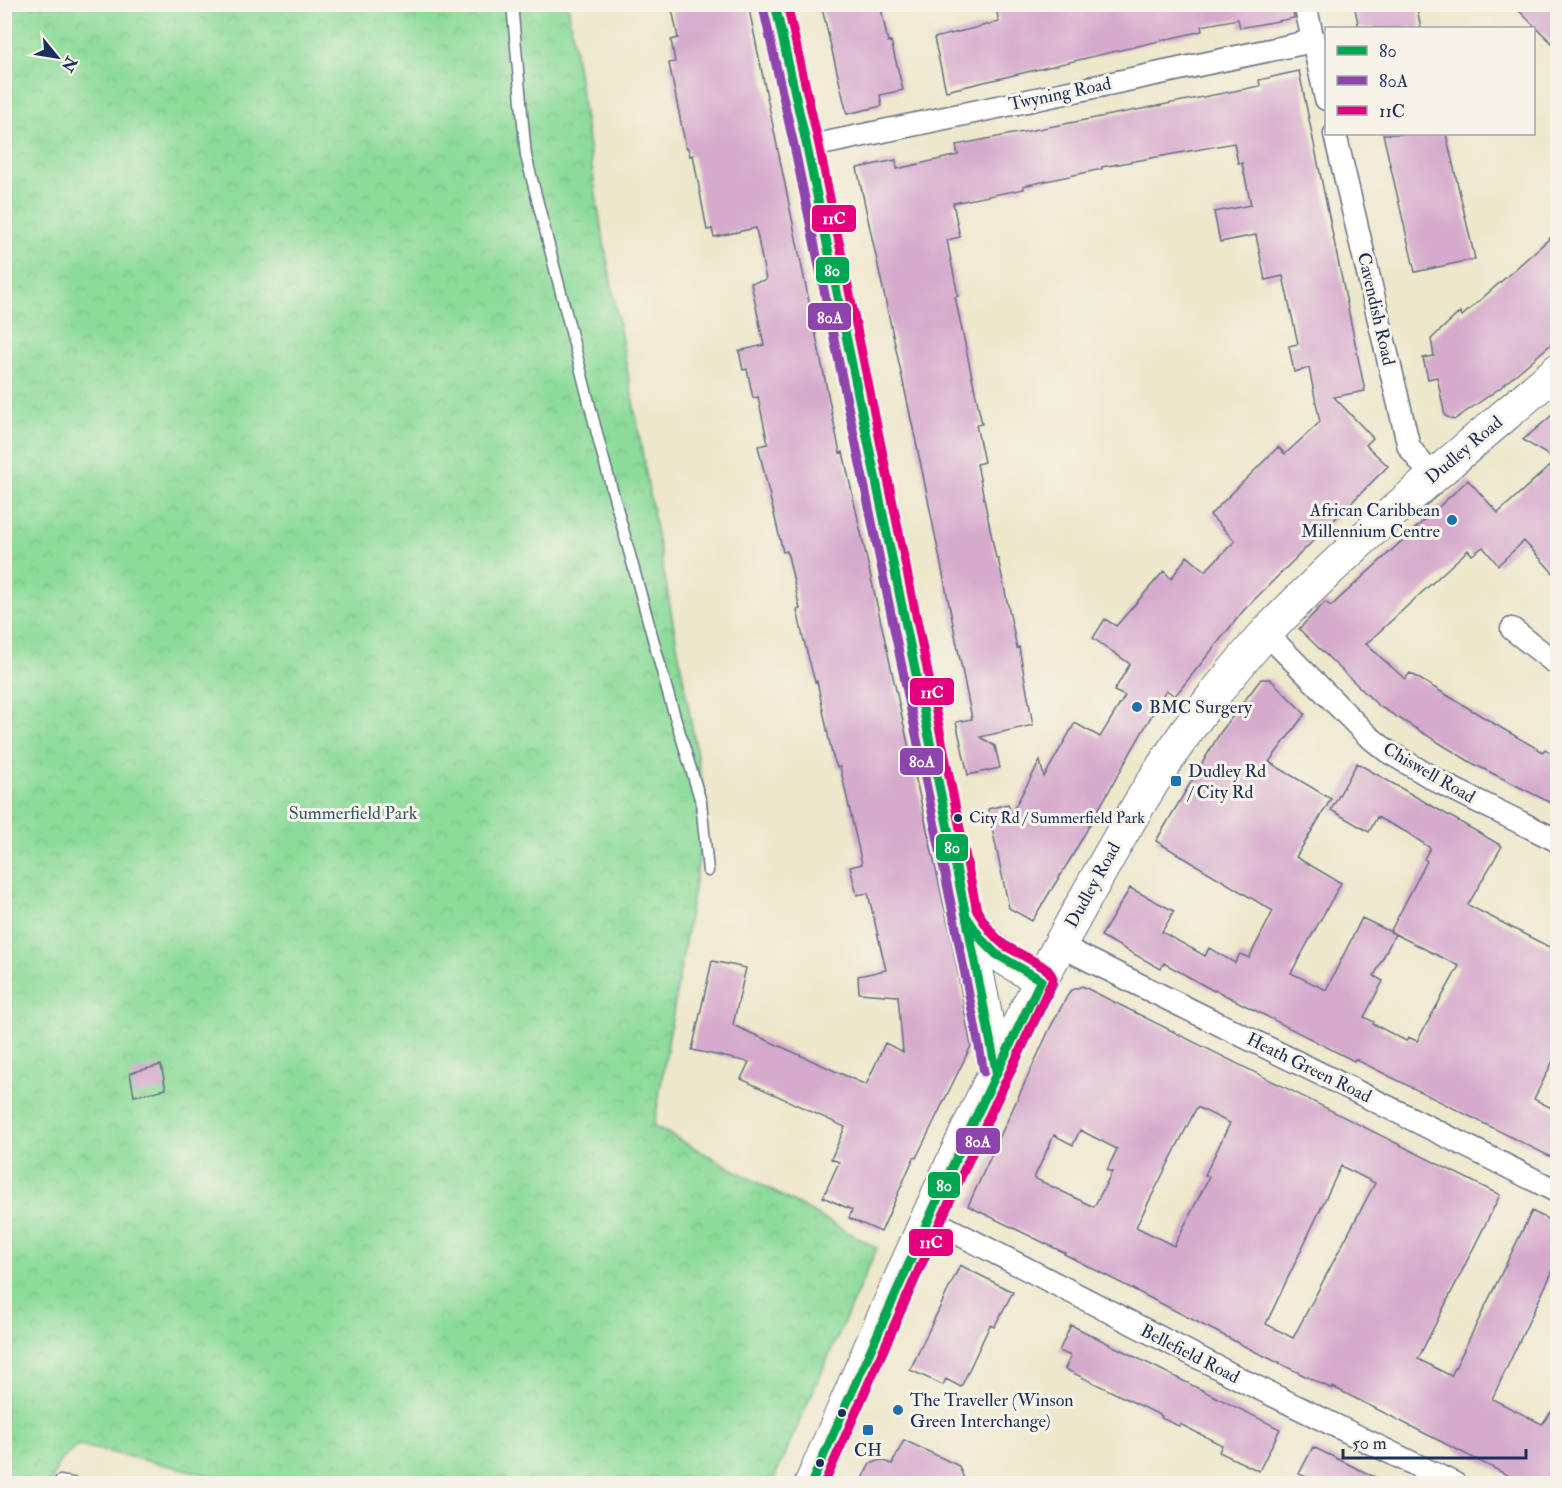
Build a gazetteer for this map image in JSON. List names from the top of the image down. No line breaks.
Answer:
{"streets":{"main road":["Dudley Road"],"street":["Twyning Road","Cavendish Road","Chiswell Road","Heath Green Road","Bellefield Road"]},"crossings":[["Cavendish Road","Dudley Road"],["Dudley Road","Chiswell Road"],["Dudley Road","Heath Green Road"],["Dudley Road","Bellefield Road"]],"parks":["Summerfield Park"],"places":{"other":["African Caribbean Millennium Centre","BMC Surgery","City Rd / Summerfield Park","The Traveller (Winson Green Interchange)"],"transit":["Dudley Rd / City Rd","CH"]},"lines":["transit line 80","transit line 11C","transit line 80A"],"legend":["80","80A","11C"],"scale_bar":"50 m","north":"bottom right"}
